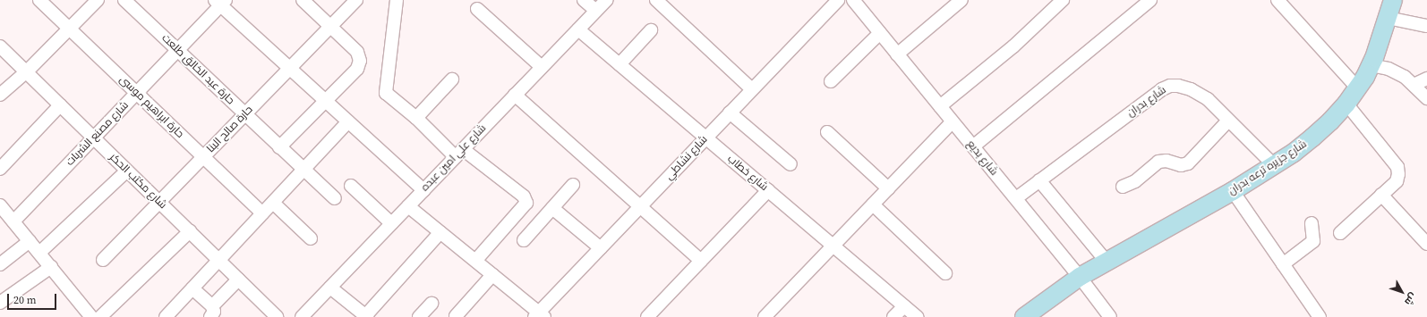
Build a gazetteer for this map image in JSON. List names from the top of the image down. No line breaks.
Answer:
{"streets":{"street":["حارة عبد الخالق طلعت","شارع بدران","حارة ابراهيم موسى","حارة صالح البنا","شارع مصنع الشربات","شارع علي امين عبده","شارع نشاطي","شارع بديع","شارع جزيره ترعه بدران","شارع خطاب","شارع مكتب الحكر"]},"crossings":[["حارة عبد الخالق طلعت","حارة صالح البنا"],["حارة عبد الخالق طلعت","شارع مصنع الشربات"],["شارع بدران","شارع بديع"],["شارع بدران","شارع جزيره ترعه بدران"],["حارة ابراهيم موسى","حارة صالح البنا"],["حارة ابراهيم موسى","شارع مصنع الشربات"],["حارة صالح البنا","شارع مكتب الحكر"],["شارع مصنع الشربات","شارع مكتب الحكر"],["شارع علي امين عبده","شارع خطاب"],["شارع نشاطي","شارع خطاب"],["شارع بديع","شارع جزيره ترعه بدران"]],"scale_bar":"20 m","north":"bottom right"}
